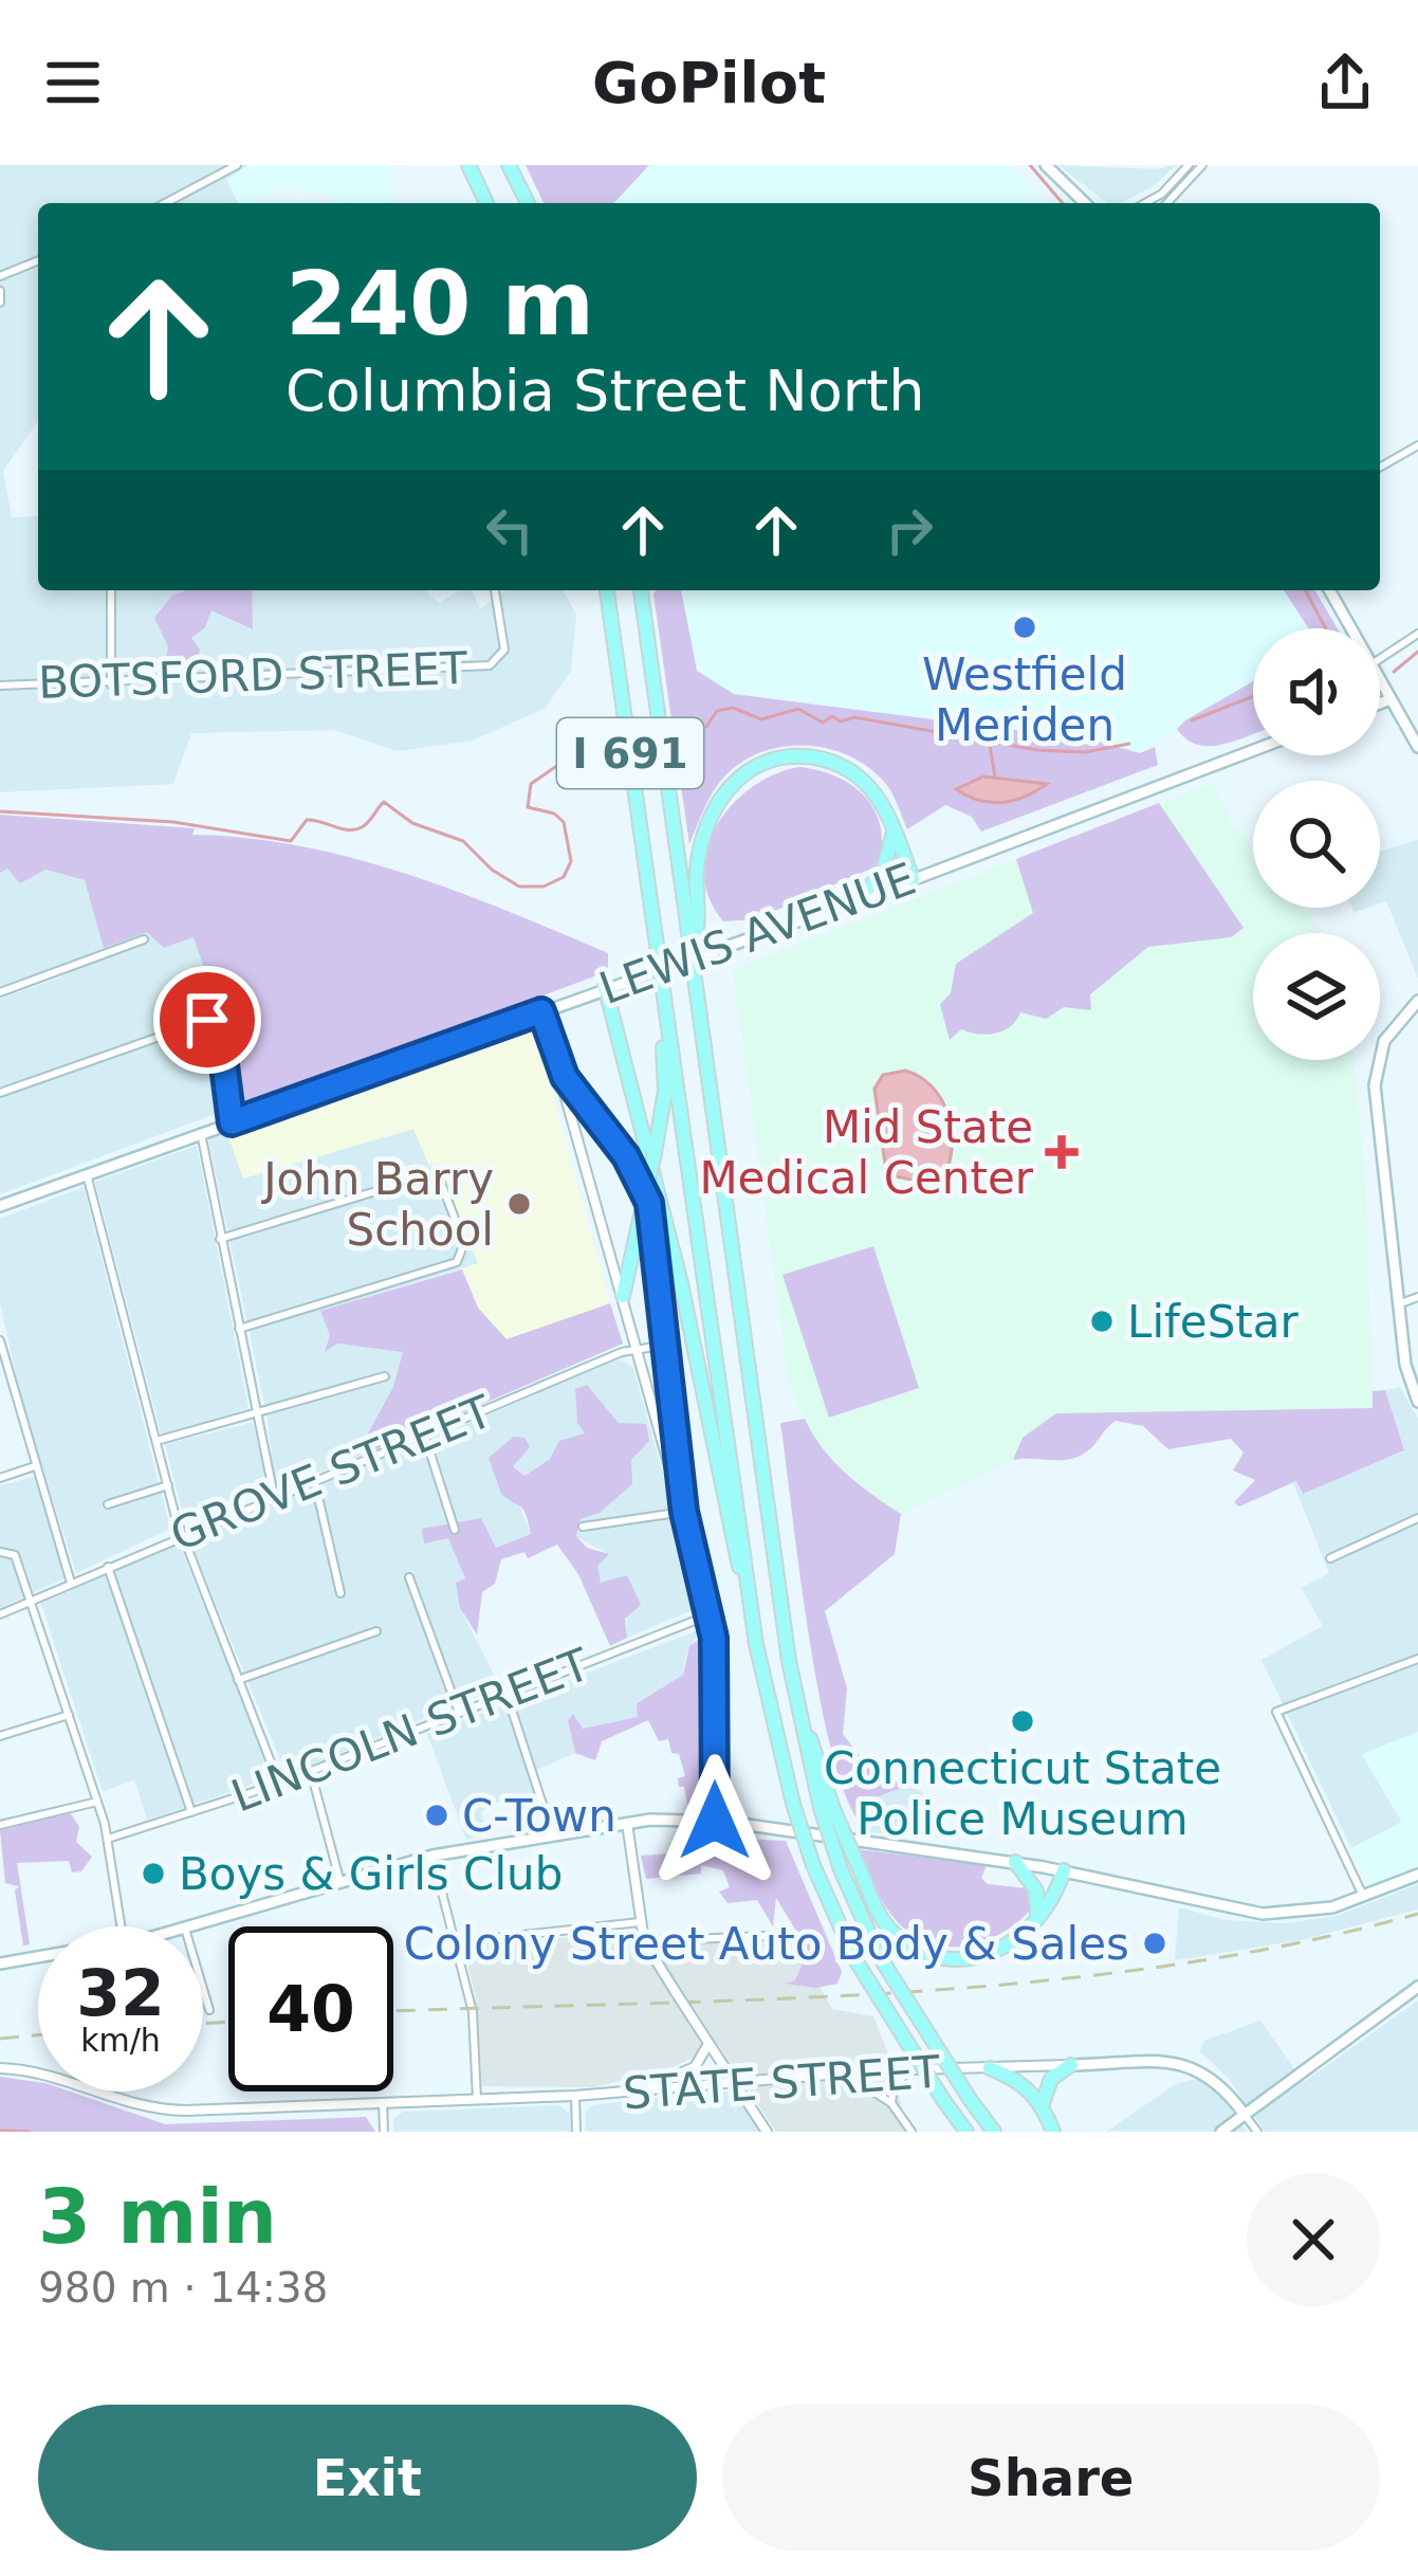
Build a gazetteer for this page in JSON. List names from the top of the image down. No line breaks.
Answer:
{"streets":{"highway":["I 691"],"main road":["LEWIS AVENUE","STATE STREET"],"street":["BOTSFORD STREET","GROVE STREET","LINCOLN STREET"]},"places":{"other":["Westfield Meriden","John Barry School","LifeStar","Connecticut State Police Museum","C-Town","Boys & Girls Club","Colony Street Auto Body & Sales"],"health":["Mid State Medical Center"]},"page":{"header":"GoPilot","turn":["240 m","Columbia Street North"],"speed":"32 km/h","limit":"40","heading":["3 min","980 m · 14:38"],"buttons":["Exit","Share"]}}
